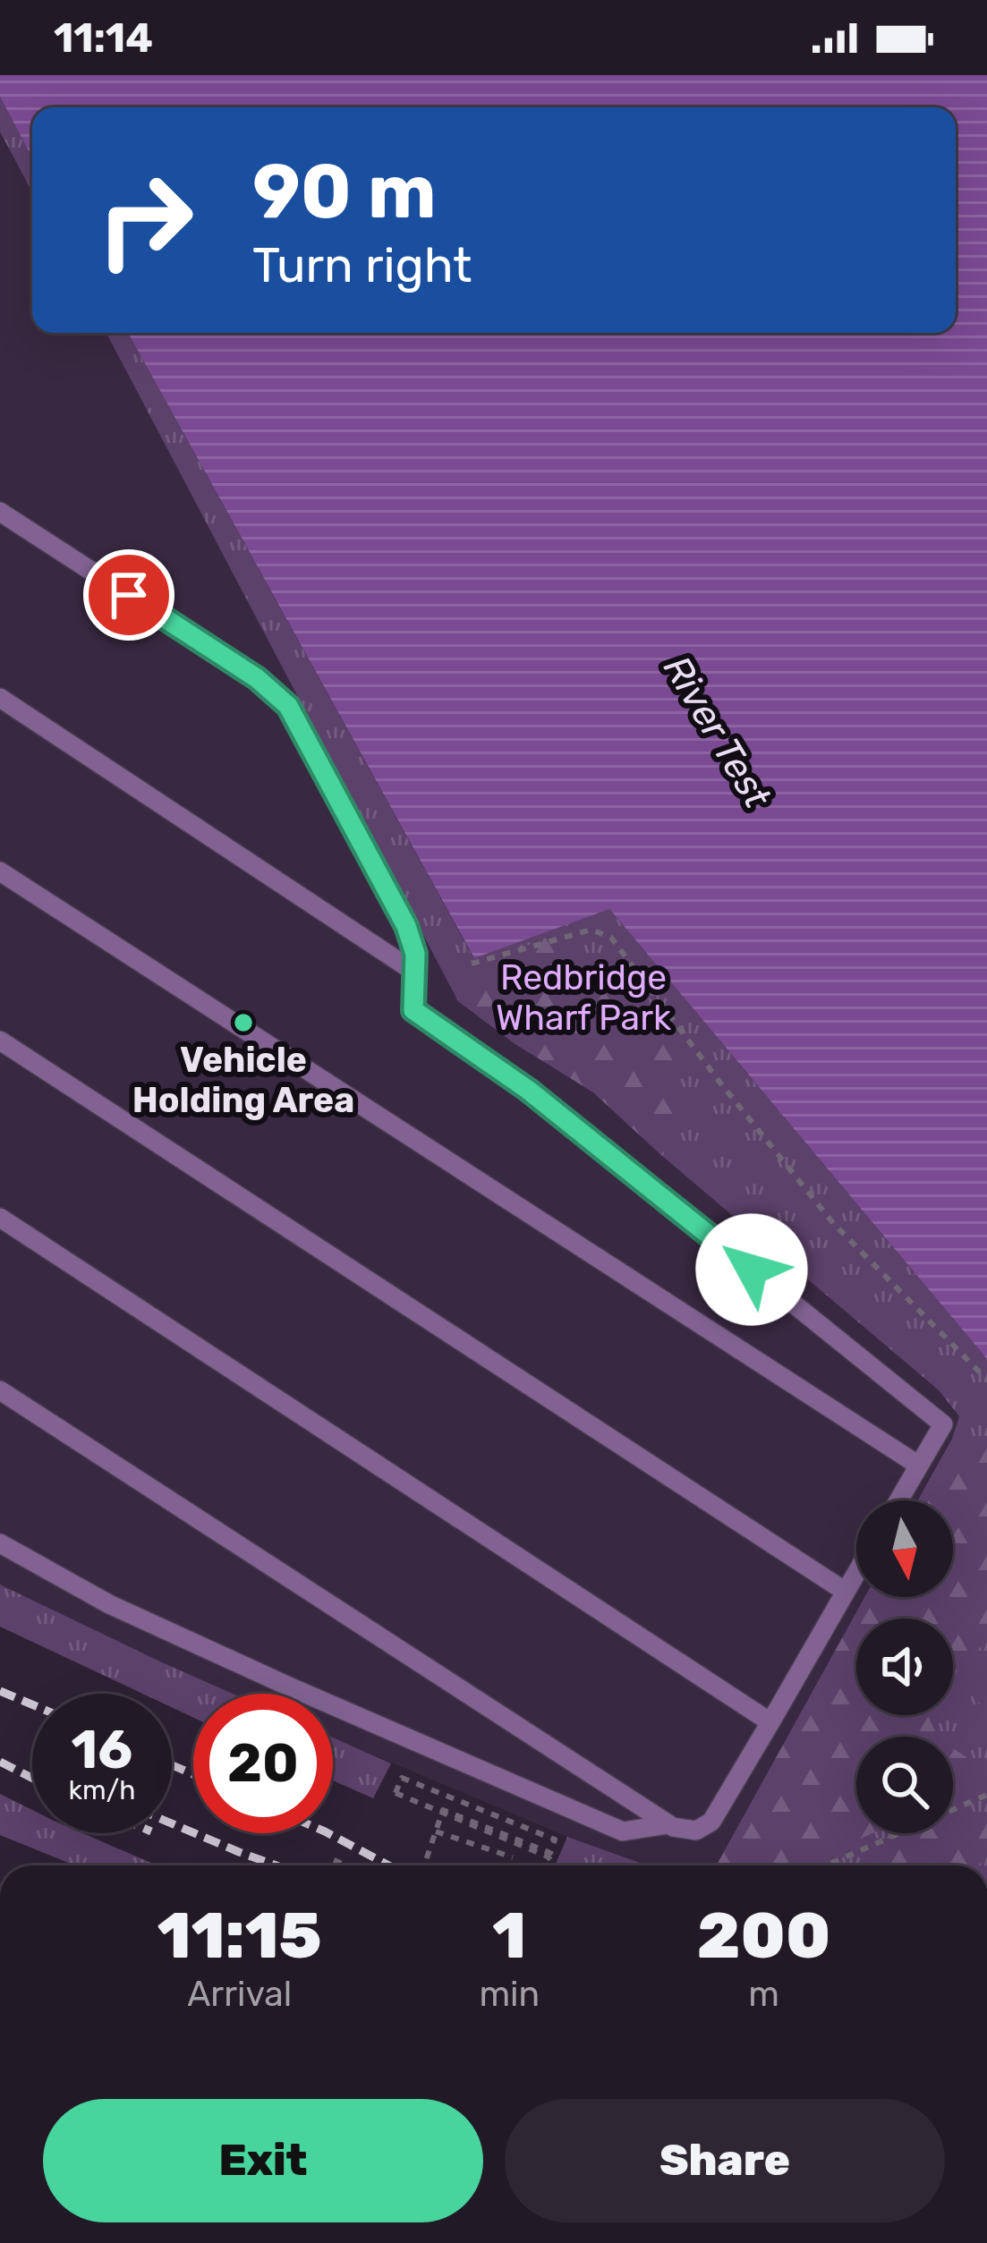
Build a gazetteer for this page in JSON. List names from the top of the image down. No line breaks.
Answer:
{"water":["River Test"],"parks":["Redbridge Wharf Park"],"places":["Vehicle Holding Area"],"north":"bottom","page":{"status":"11:14","turn":["90 m","Turn right"],"speed":"16 km/h","limit":"20","eta":["11:15","Arrival","1","min","200","m"],"buttons":["Exit","Share"]}}
